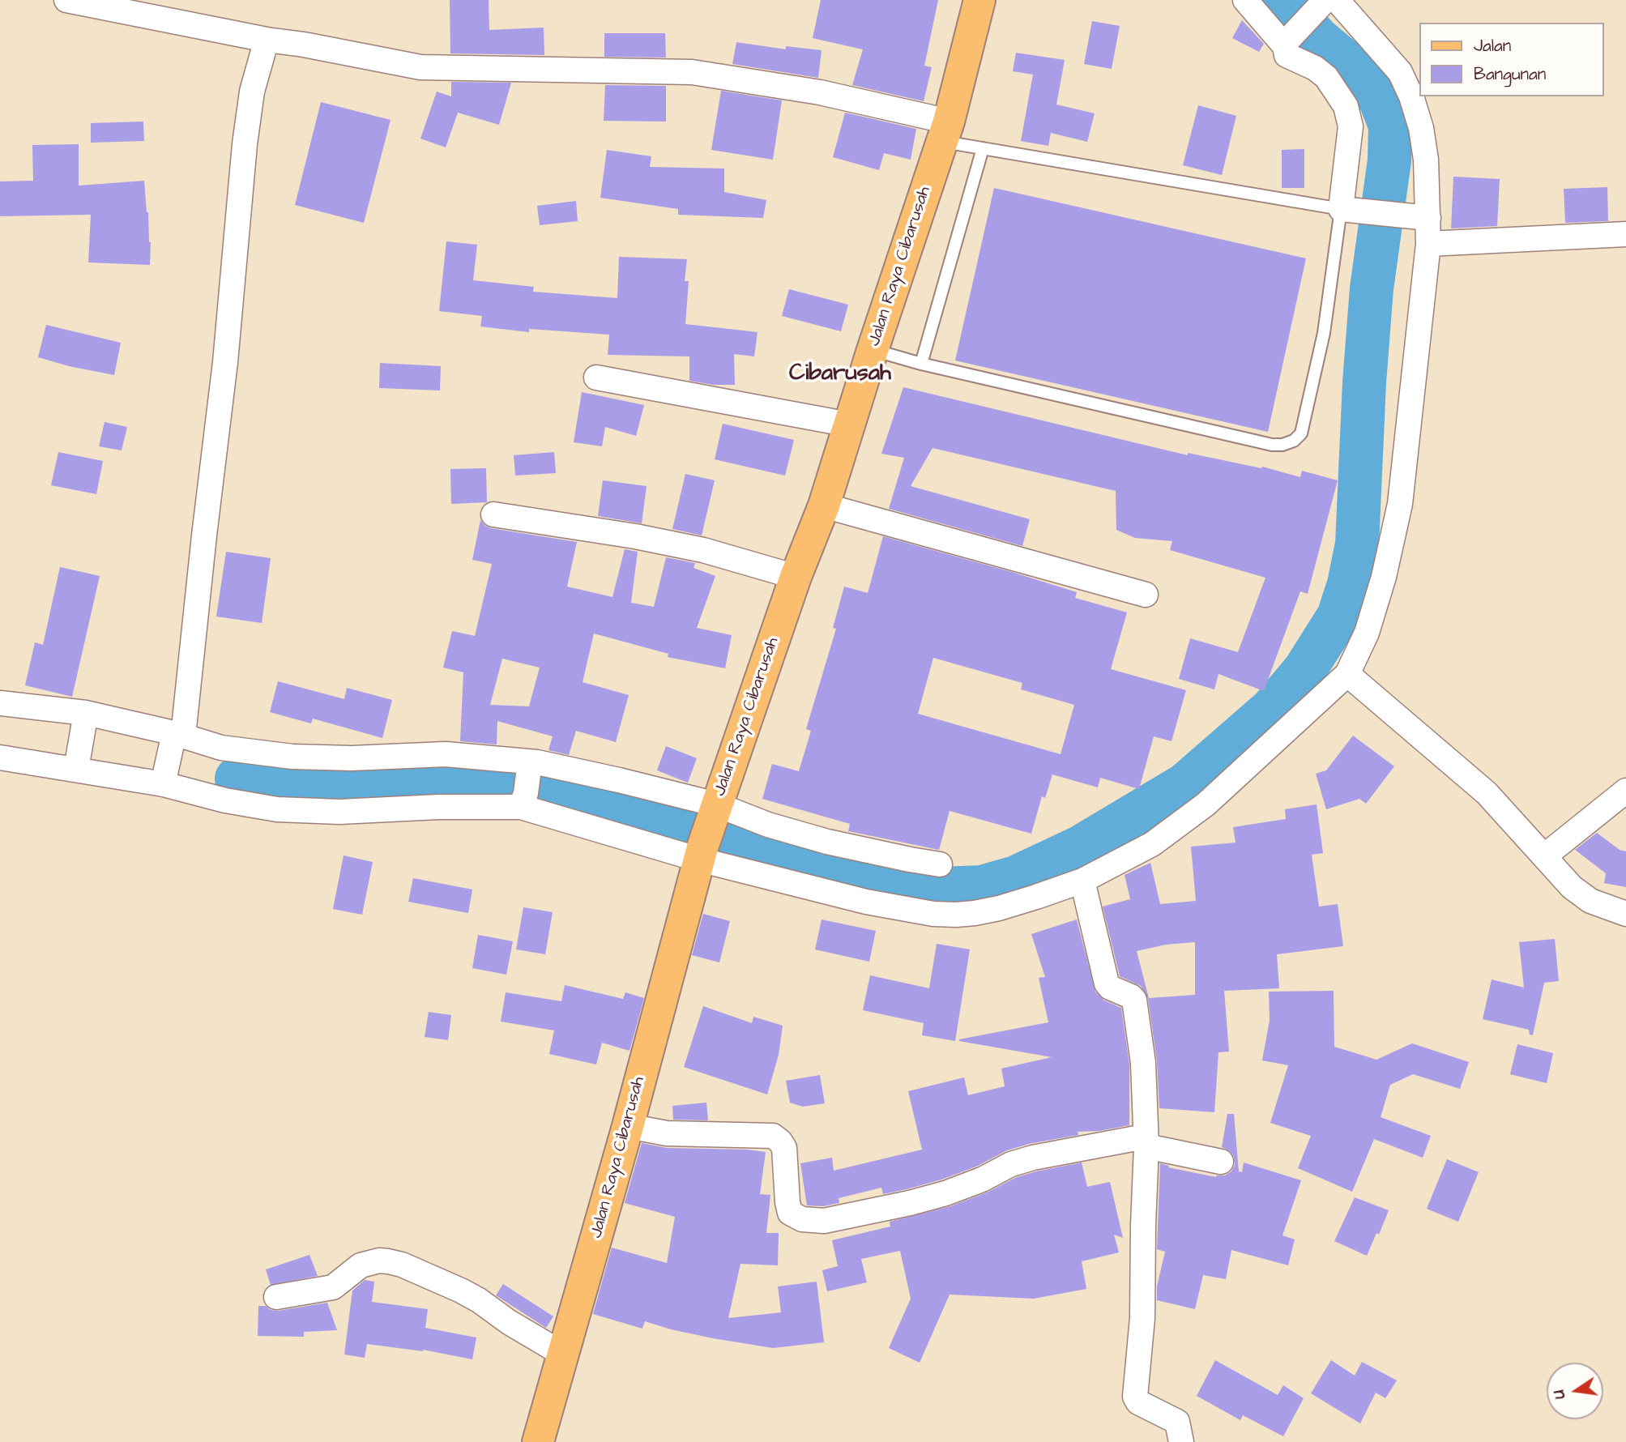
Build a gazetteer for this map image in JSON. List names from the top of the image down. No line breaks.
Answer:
{"streets":{"main road":["Jalan Raya Cibarusah"]},"districts":["Cibarusah"],"legend":["Jalan","Bangunan"],"north":"left"}
